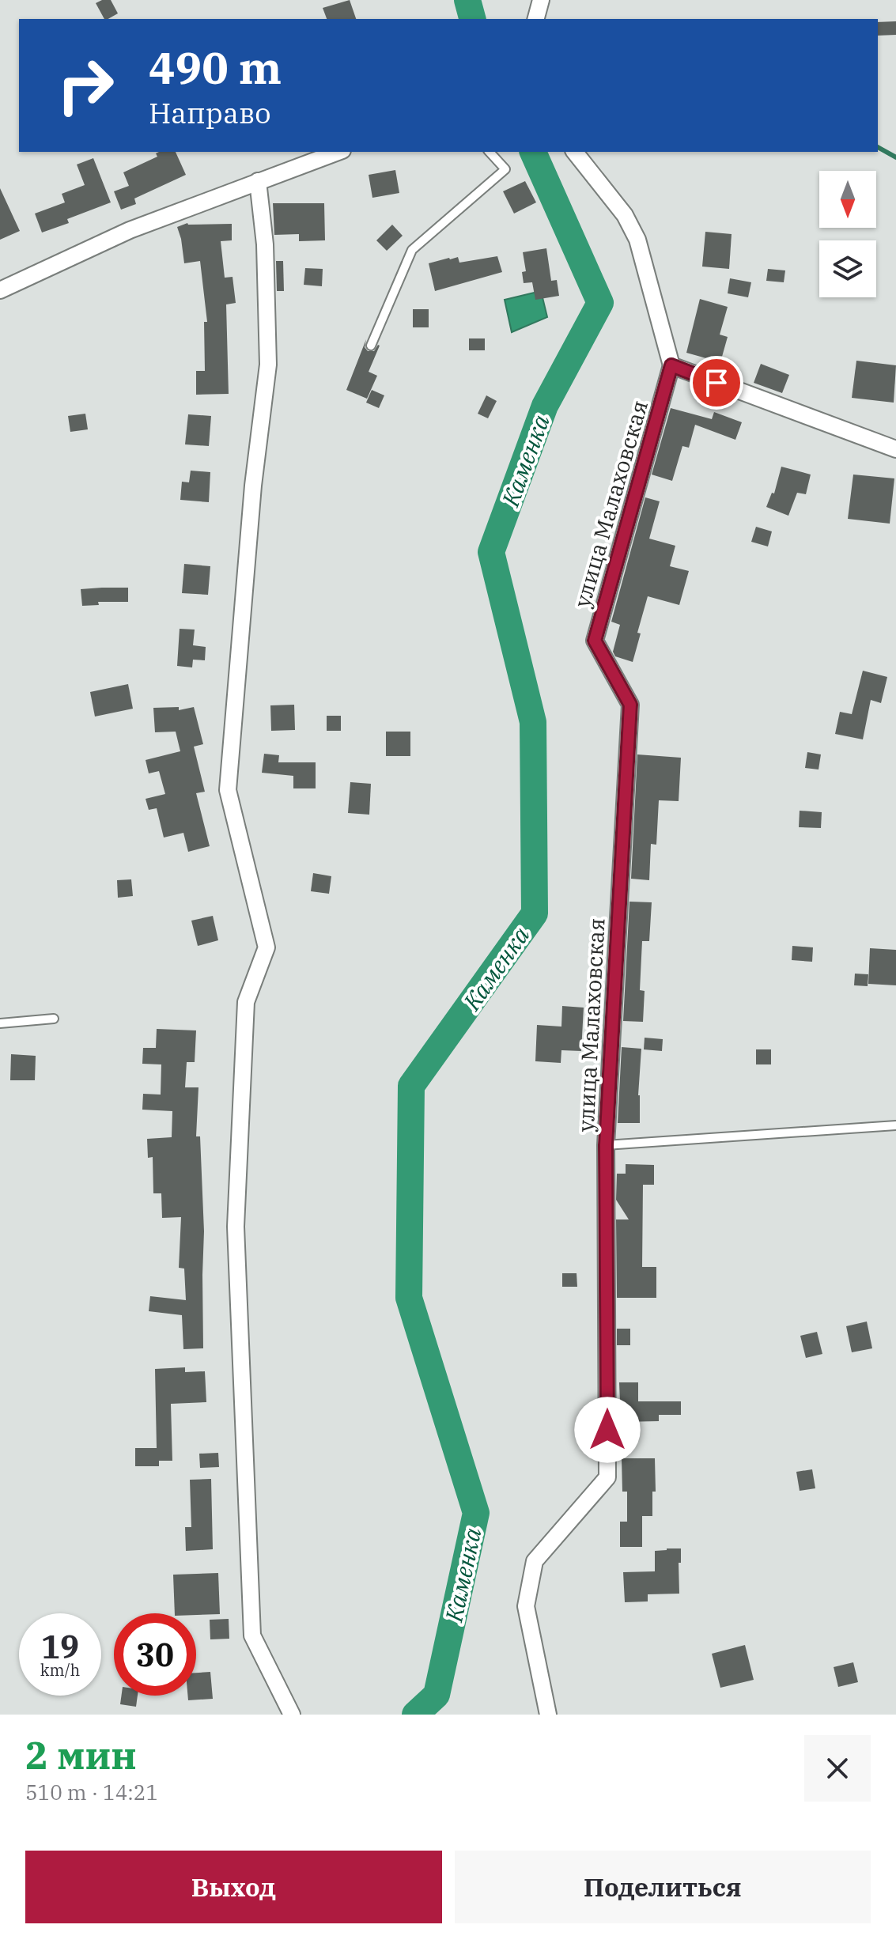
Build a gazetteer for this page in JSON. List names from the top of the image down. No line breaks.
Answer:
{"streets":{"street":["улица Малаховская"]},"water":["Каменка"],"north":"bottom","page":{"turn":["490 m","Направо"],"speed":"19 km/h","limit":"30","heading":["2 мин","510 m · 14:21"],"buttons":["Выход","Поделиться"]}}
